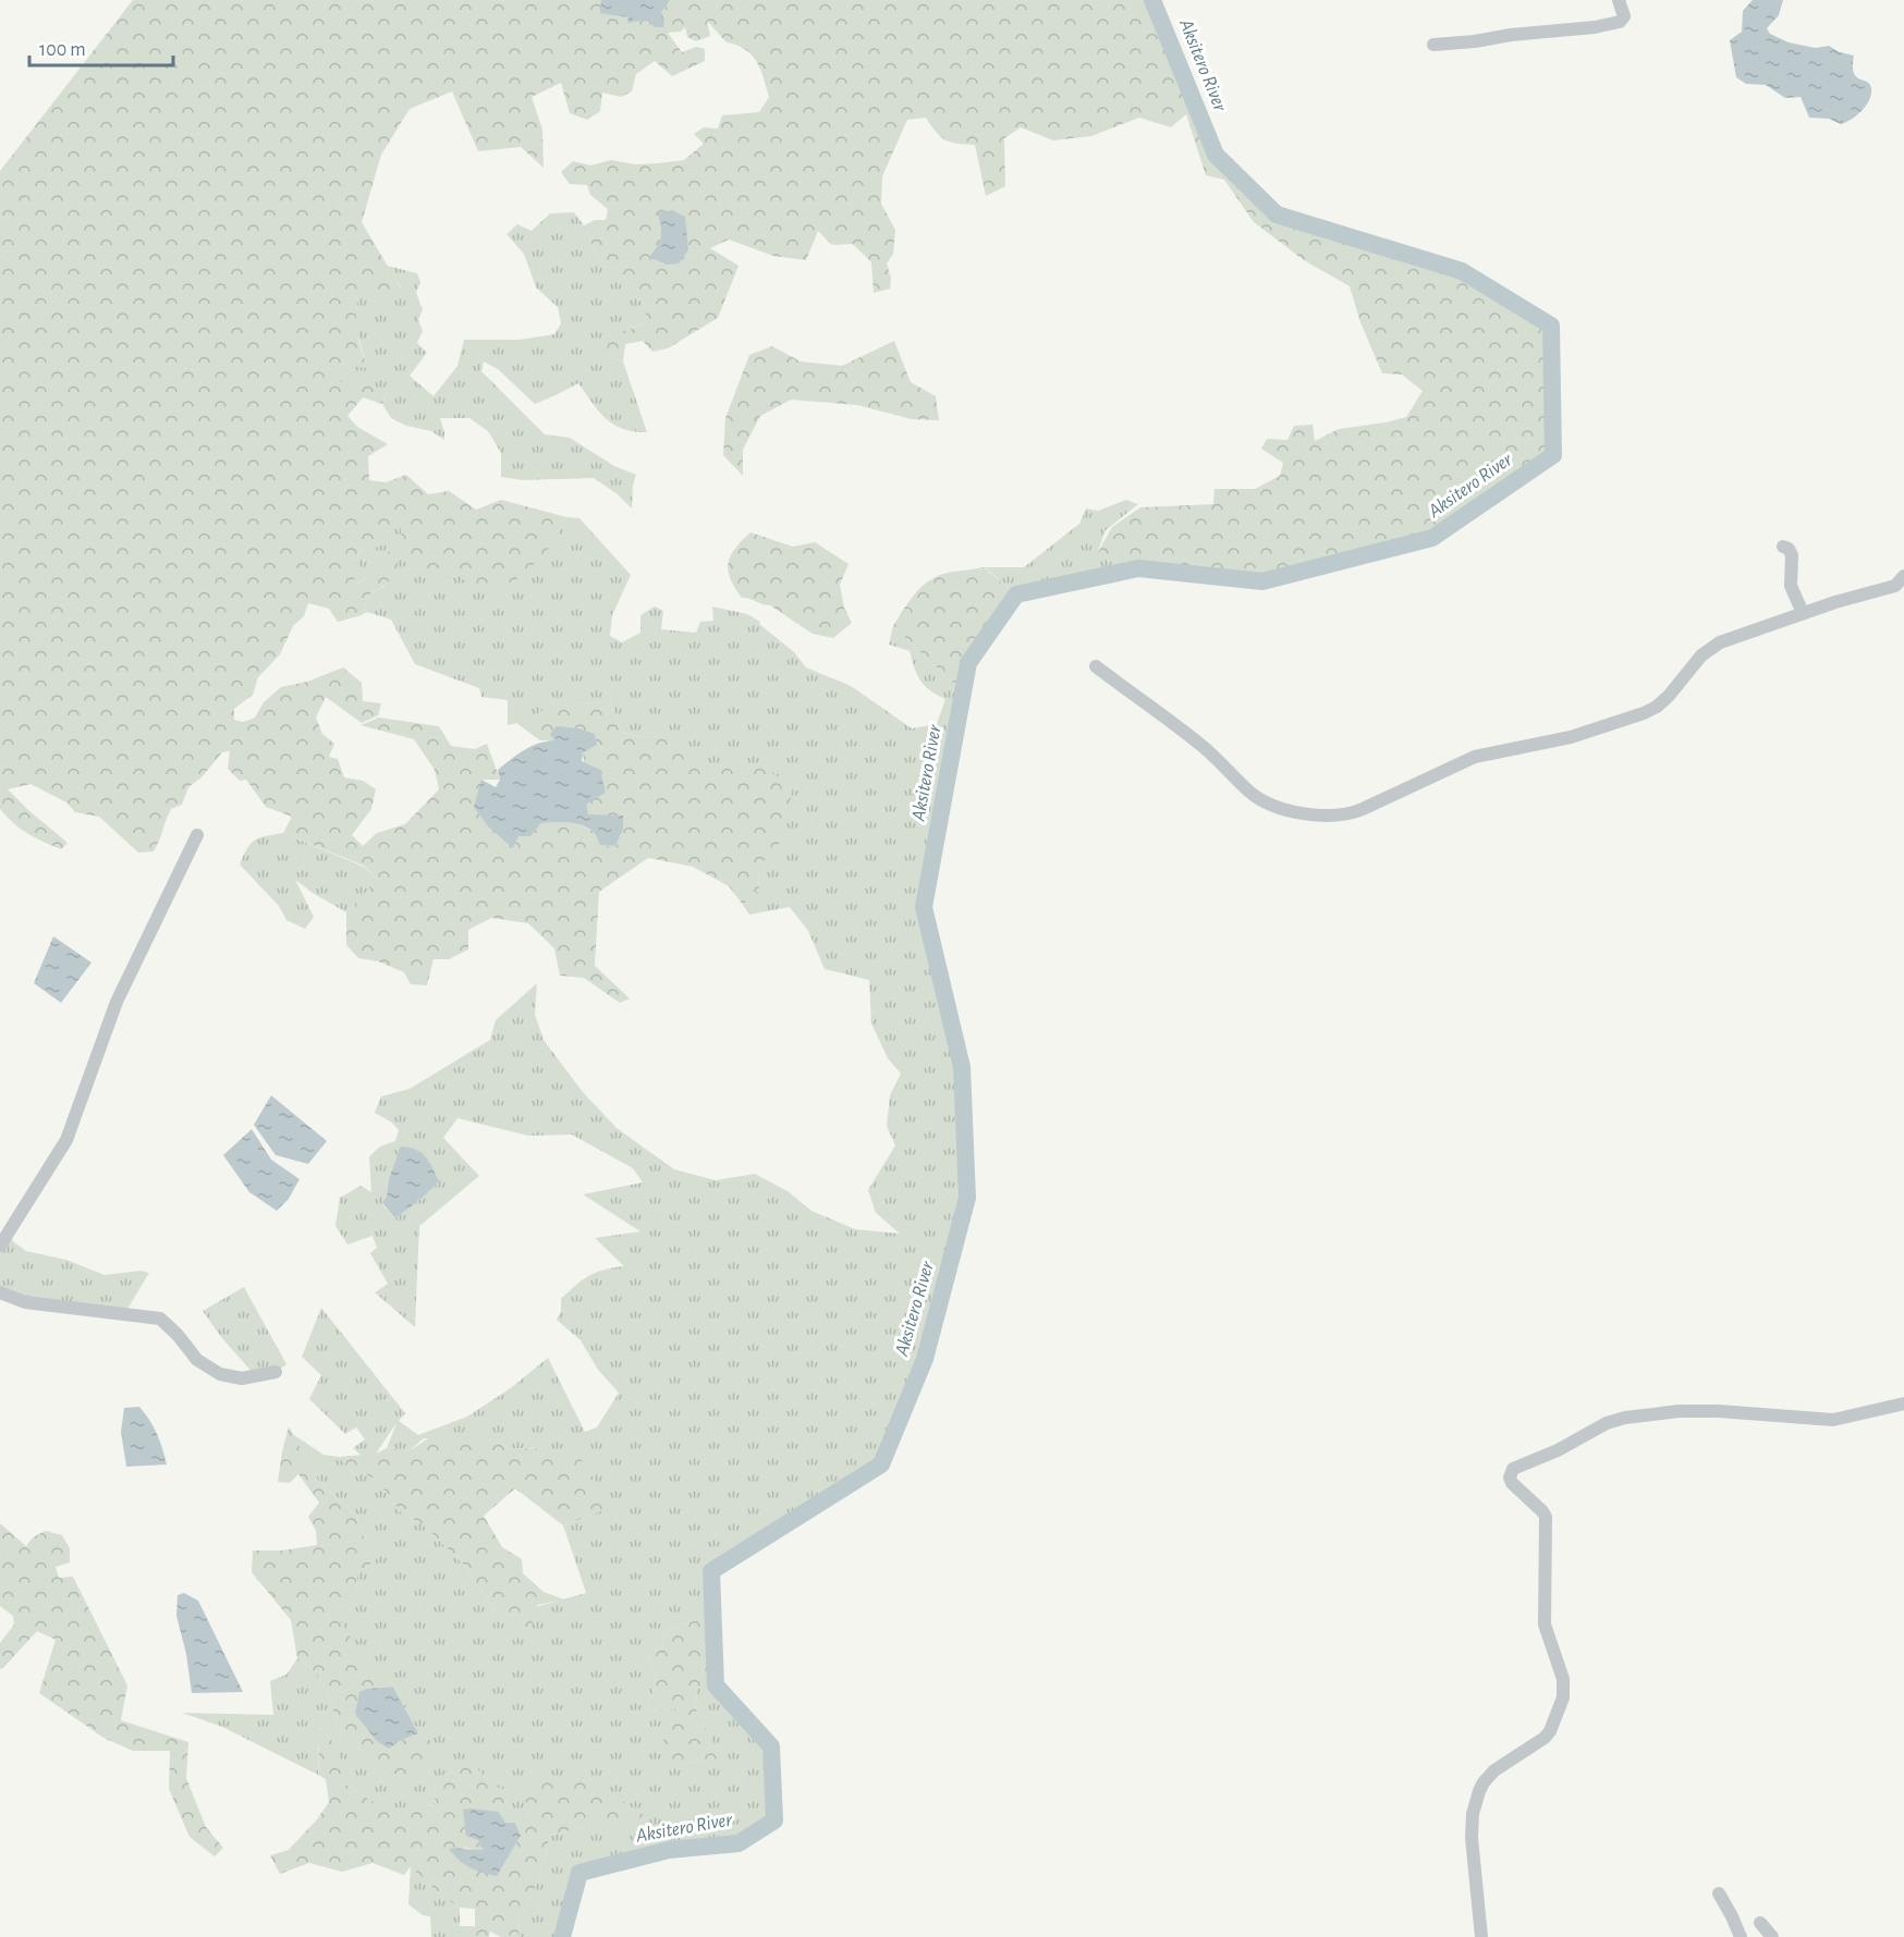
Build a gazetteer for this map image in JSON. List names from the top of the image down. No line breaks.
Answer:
{"water":["Aksitero River"],"scale_bar":"100 m"}
